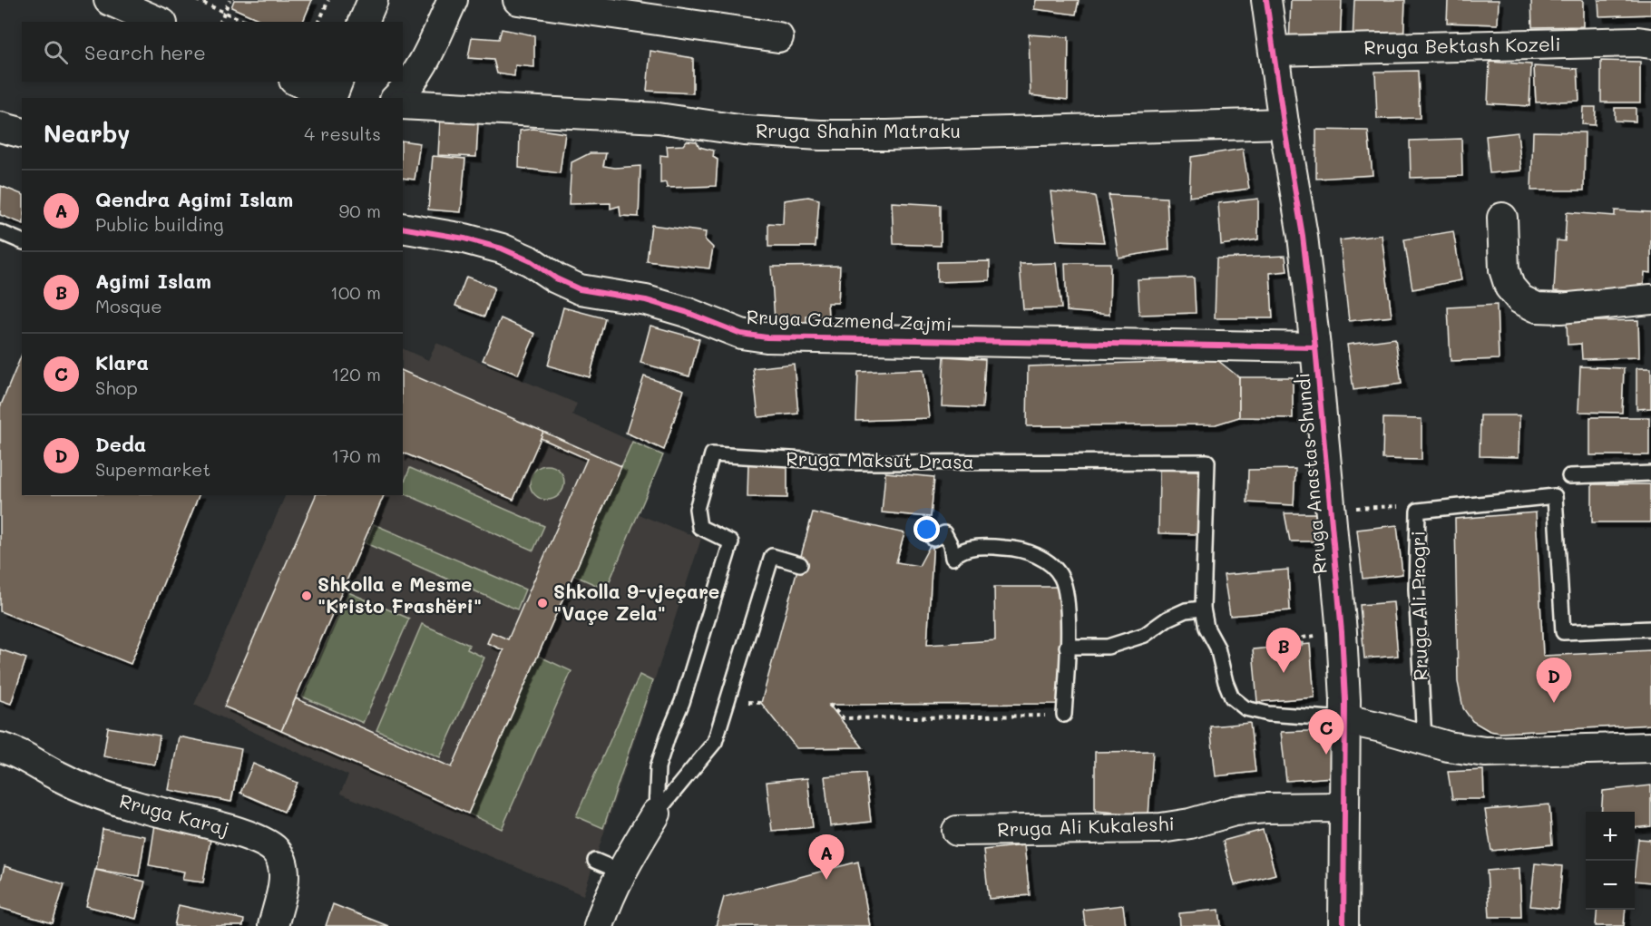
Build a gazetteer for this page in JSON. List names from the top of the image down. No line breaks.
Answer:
{"streets":{"street":["Rruga Bektash Kozeli","Rruga Shahin Matraku","Rruga Gazmend Zajmi","Rruga Maksut Drasa","Rruga Anastas Shundi","Rruga Karaj","Rruga Ali Kukaleshi"],"lane":["Rruga Ali Progri"]},"crossings":[["Rruga Bektash Kozeli","Rruga Anastas Shundi"],["Rruga Shahin Matraku","Rruga Anastas Shundi"],["Rruga Gazmend Zajmi","Rruga Anastas Shundi"],["Rruga Maksut Drasa","Rruga Anastas Shundi"],["Rruga Anastas Shundi","Rruga Ali Kukaleshi"]],"places":["Shkolla e Mesme \"Kristo Frashëri\"","Shkolla 9-vjeçare \"Vaçe Zela\""],"page":{"search":"Search here","heading":["Nearby","4 results"],"list":[{"mark":"A","name":"Qendra Agimi Islam","note":"Public building","value":"90 m"},{"mark":"B","name":"Agimi Islam","note":"Mosque","value":"100 m"},{"mark":"C","name":"Klara","note":"Shop","value":"120 m"},{"mark":"D","name":"Deda","note":"Supermarket","value":"170 m"}],"pins":["B","D","C","A"],"map_buttons":["+","−"]}}
